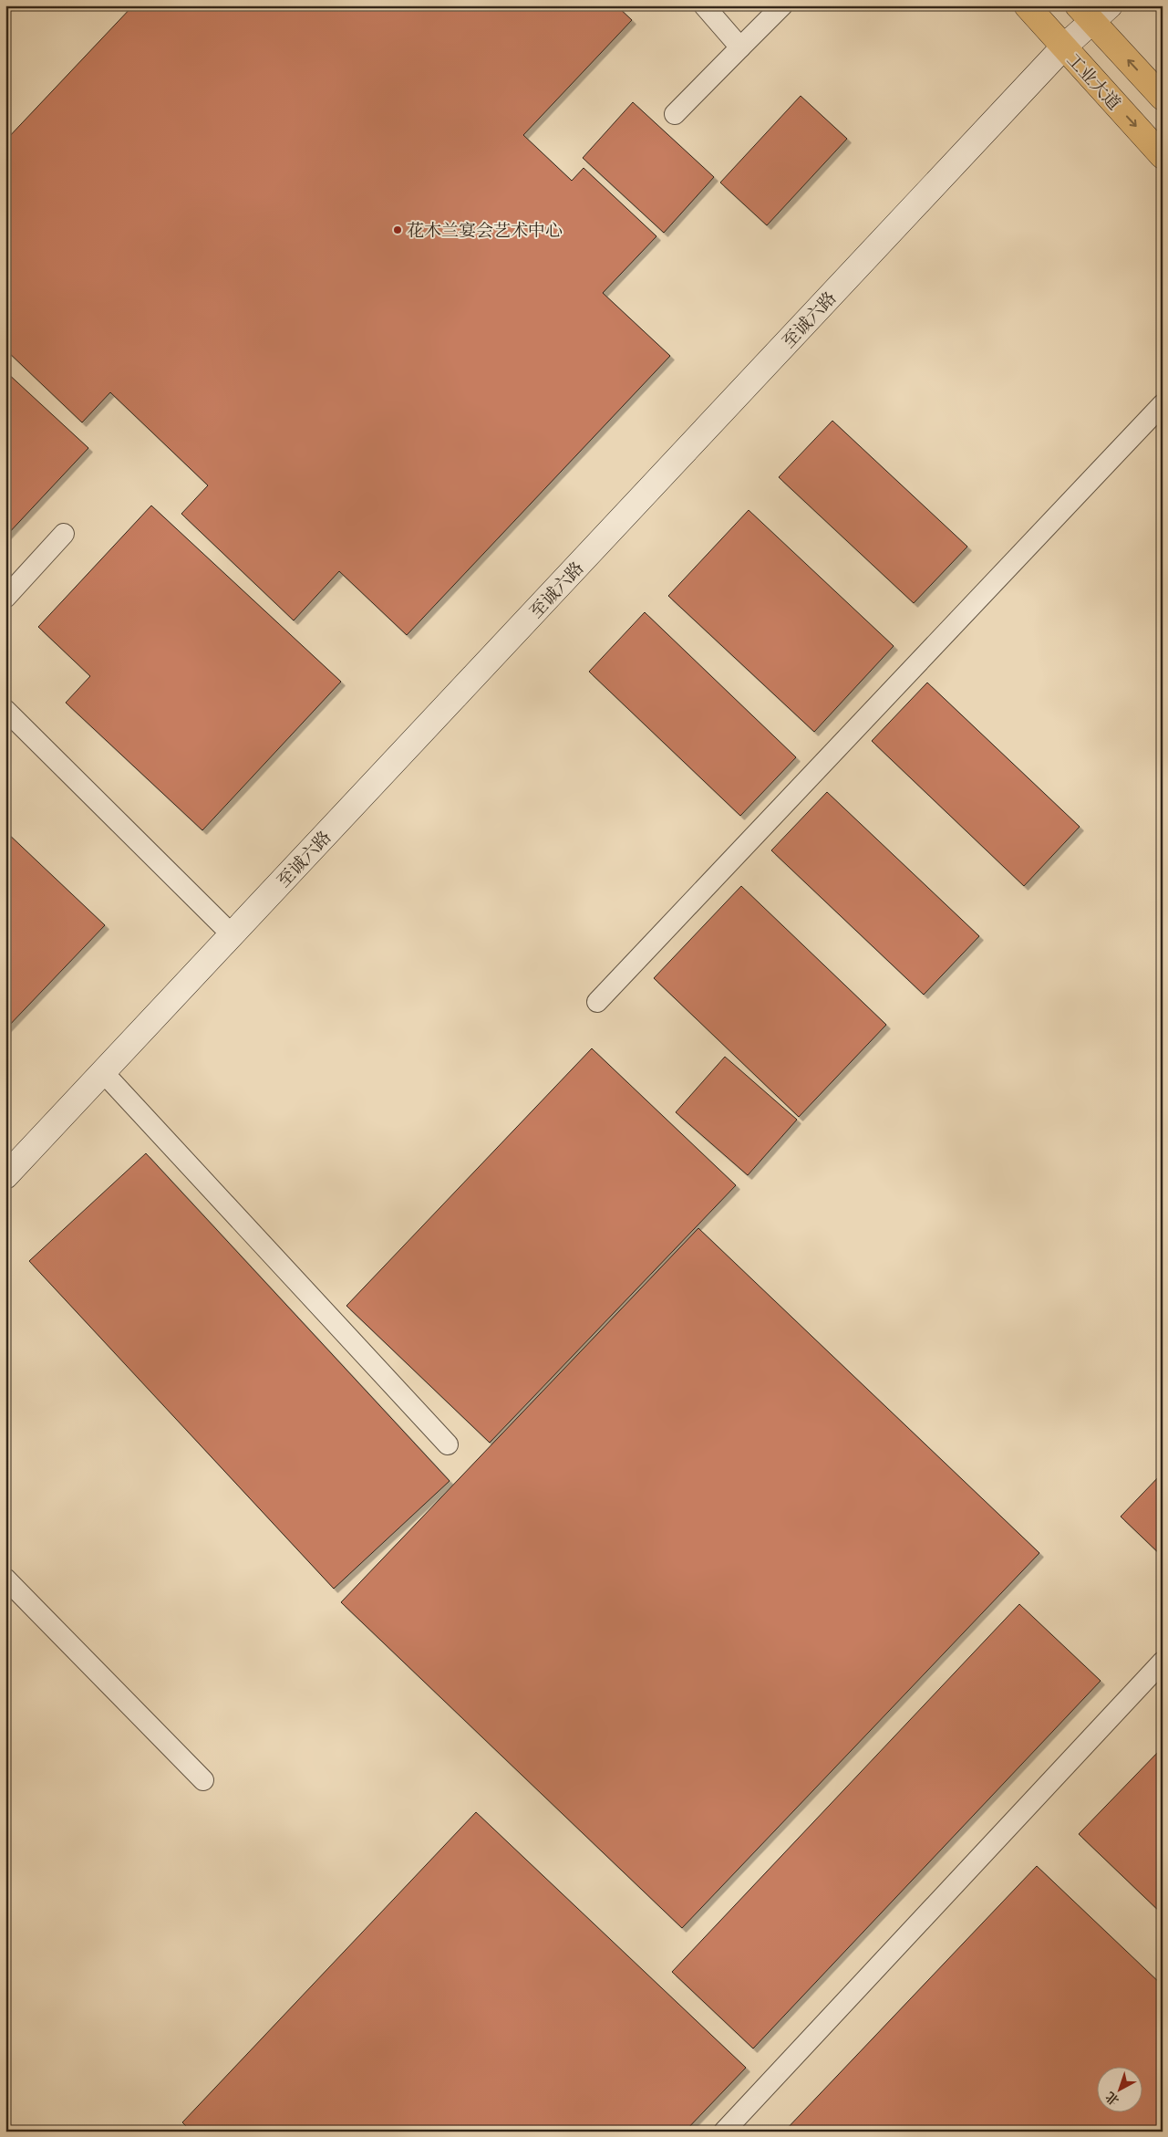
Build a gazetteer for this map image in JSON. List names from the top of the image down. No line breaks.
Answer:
{"streets":{"main road":["工业大道","至诚六路"]},"crossings":[["工业大道","至诚六路"]],"places":["花木兰宴会艺术中心"],"north":"bottom left"}
